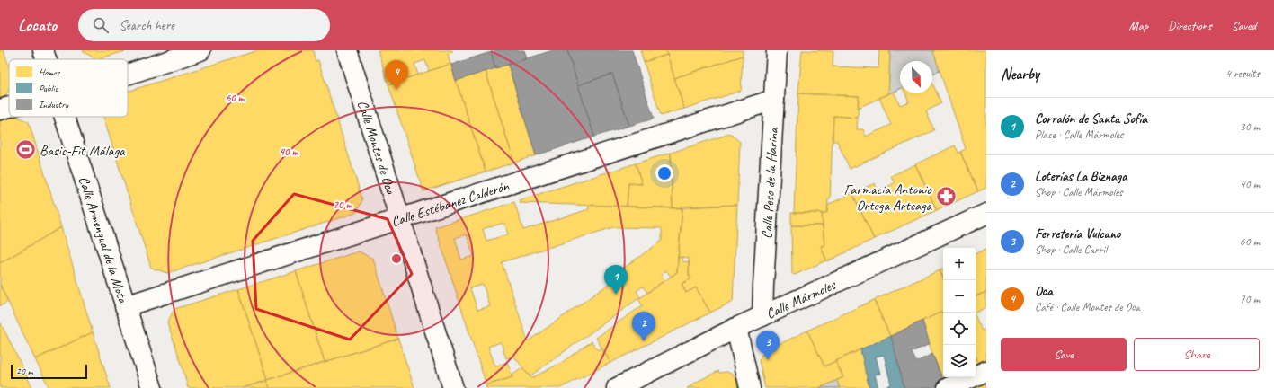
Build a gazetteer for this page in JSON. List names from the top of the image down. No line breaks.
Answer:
{"streets":{"street":["Calle Montes de Oca","Calle Peso de la Harina","Calle Estébanez Calderón","Calle Armengual de la Mota","Calle Mármoles"]},"crossings":[["Calle Montes de Oca","Calle Estébanez Calderón"],["Calle Peso de la Harina","Calle Estébanez Calderón"],["Calle Peso de la Harina","Calle Mármoles"],["Calle Estébanez Calderón","Calle Armengual de la Mota"]],"places":{"sports":["Basic-Fit Málaga"],"pharmacy":["Farmacia Antonio Ortega Arteaga"]},"legend":["Homes","Public","Industry"],"scale_bar":"20 m","north":"bottom right","page":{"header":"Locato","search":"Search here","nav":["Map","Directions","Saved"],"heading":["Nearby","4 results"],"pins":["4","1","2","3"],"list":[{"mark":"1","name":"Corralón de Santa Sofía","note":"Place · Calle Mármoles","value":"30 m"},{"mark":"2","name":"Loterías La Biznaga","note":"Shop · Calle Mármoles","value":"40 m"},{"mark":"3","name":"Ferretería Vulcano","note":"Shop · Calle Carril","value":"60 m"},{"mark":"4","name":"Oca","note":"Café · Calle Montes de Oca","value":"70 m"}],"map_buttons":["+","−"],"buttons":["Save","Share"],"scale":"20 m"},"rings":["60 m","40 m","20 m"]}
